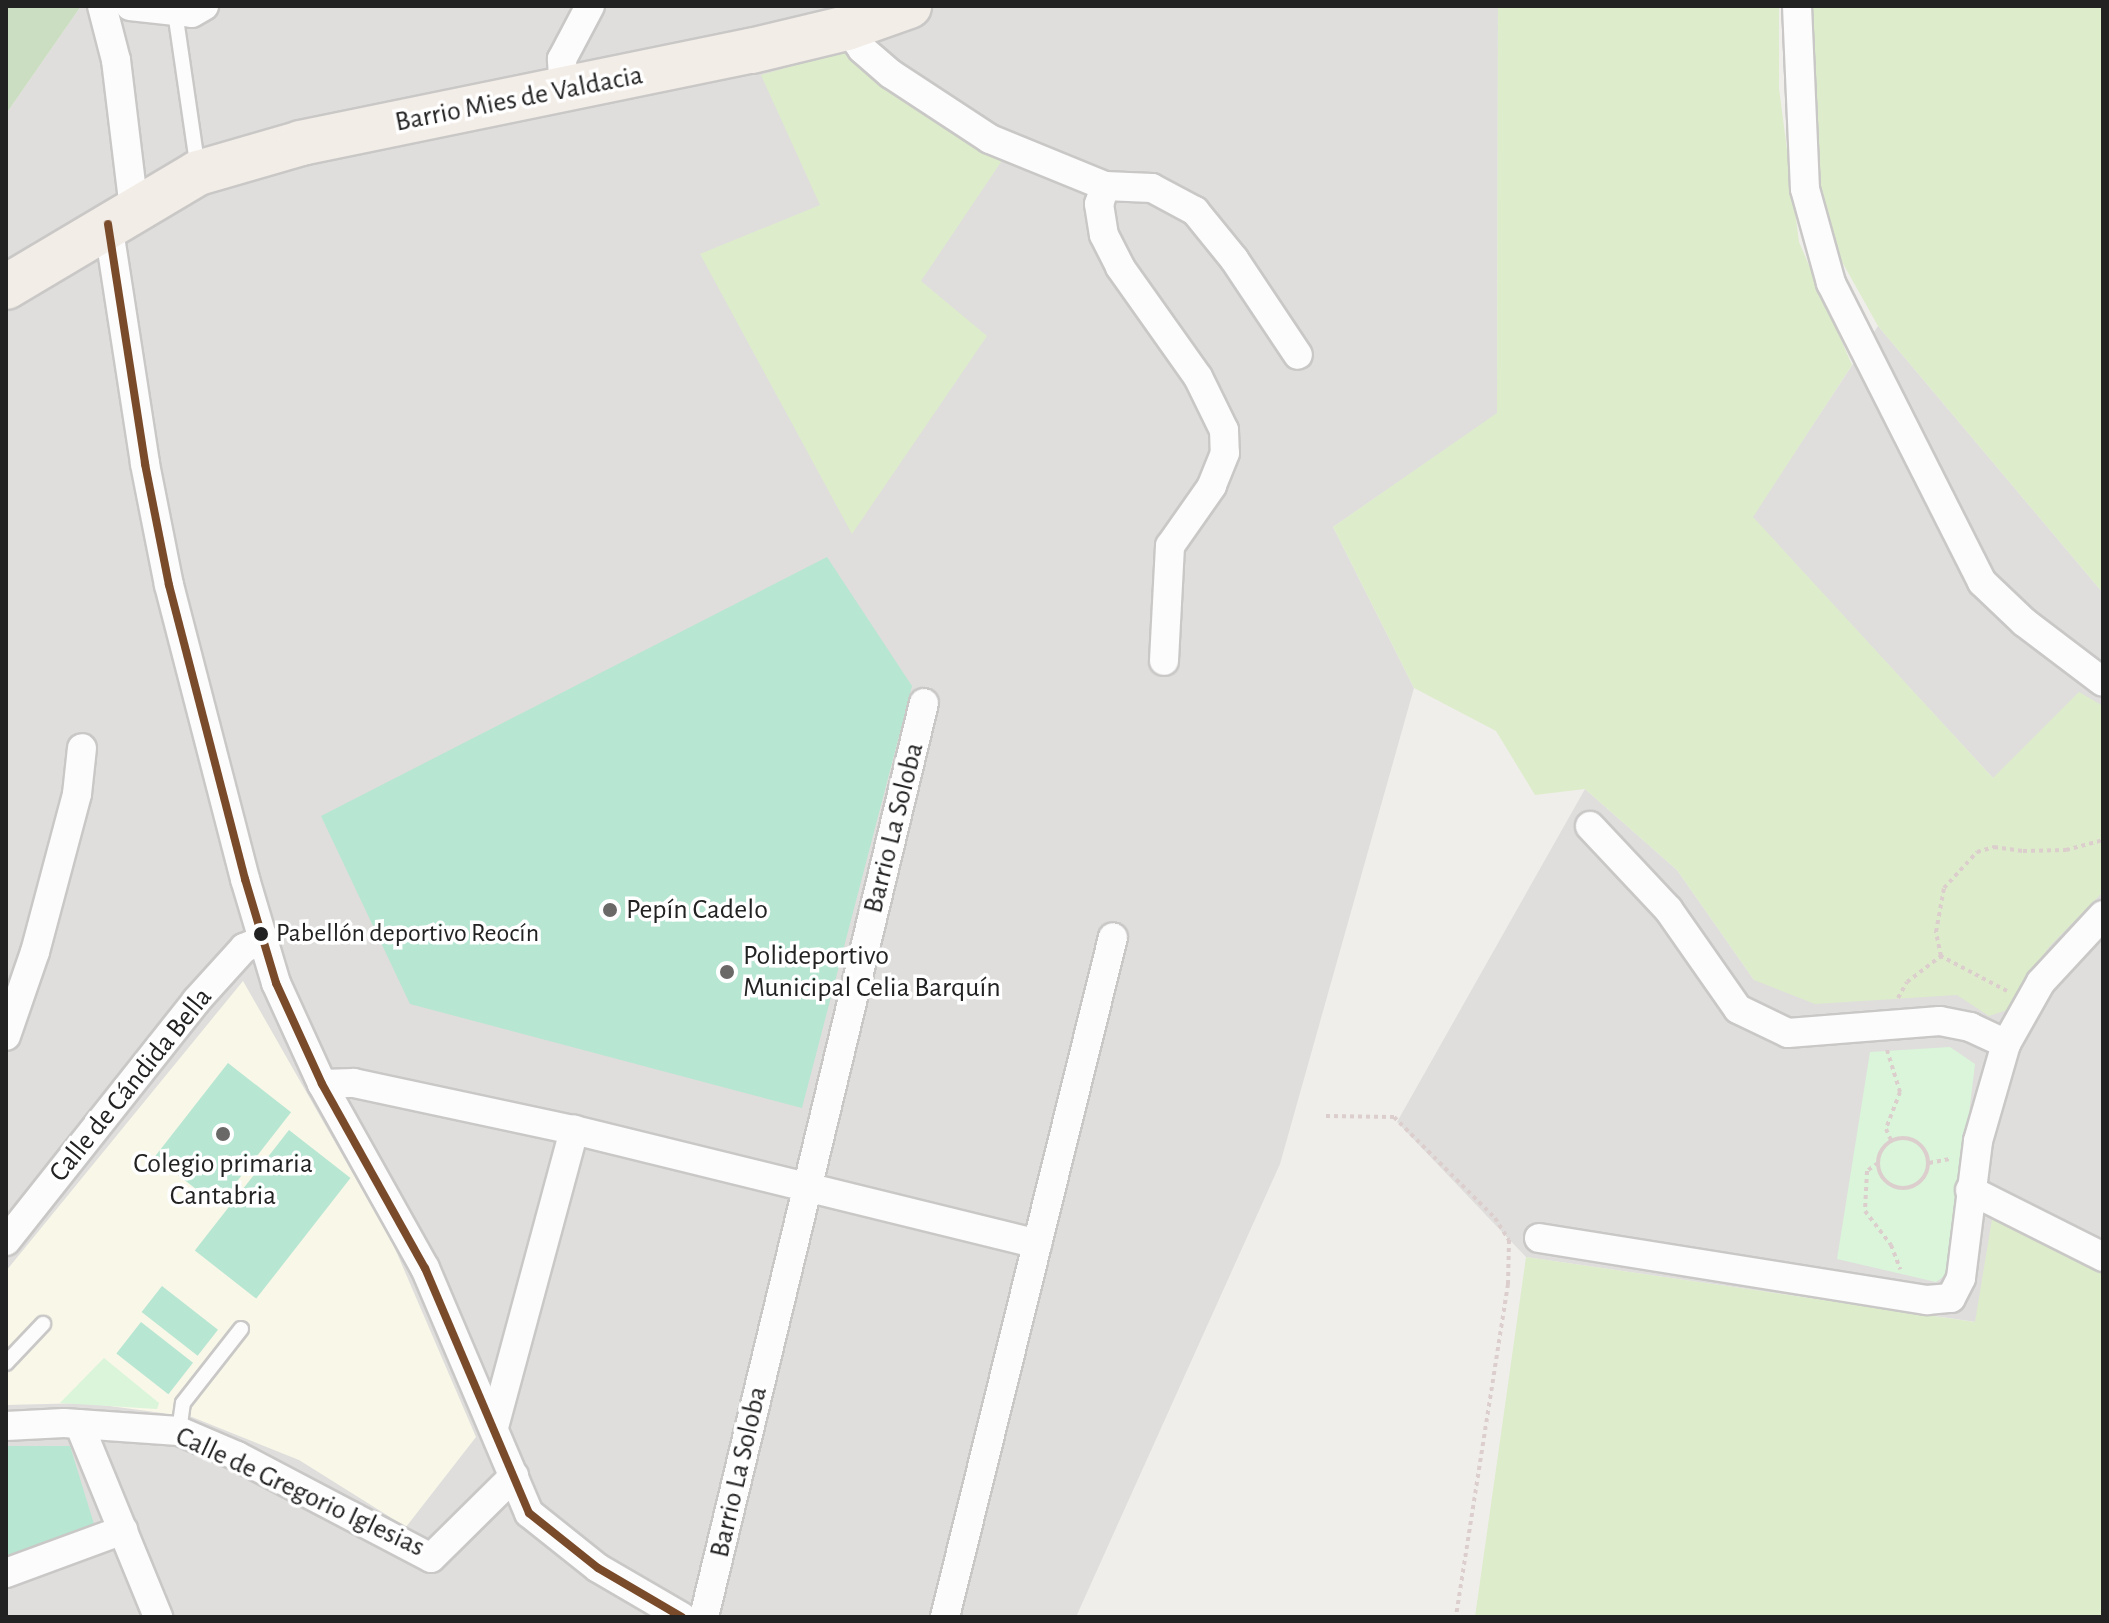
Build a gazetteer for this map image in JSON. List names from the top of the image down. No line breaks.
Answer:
{"streets":{"main road":["Barrio Mies de Valdacia"],"street":["Barrio La Soloba","Calle de Cándida Bella","Calle de Gregorio Iglesias"]},"places":["Pepín Cadelo","Pabellón deportivo Reocín","Polideportivo Municipal Celia Barquín","Colegio primaria Cantabria"]}
